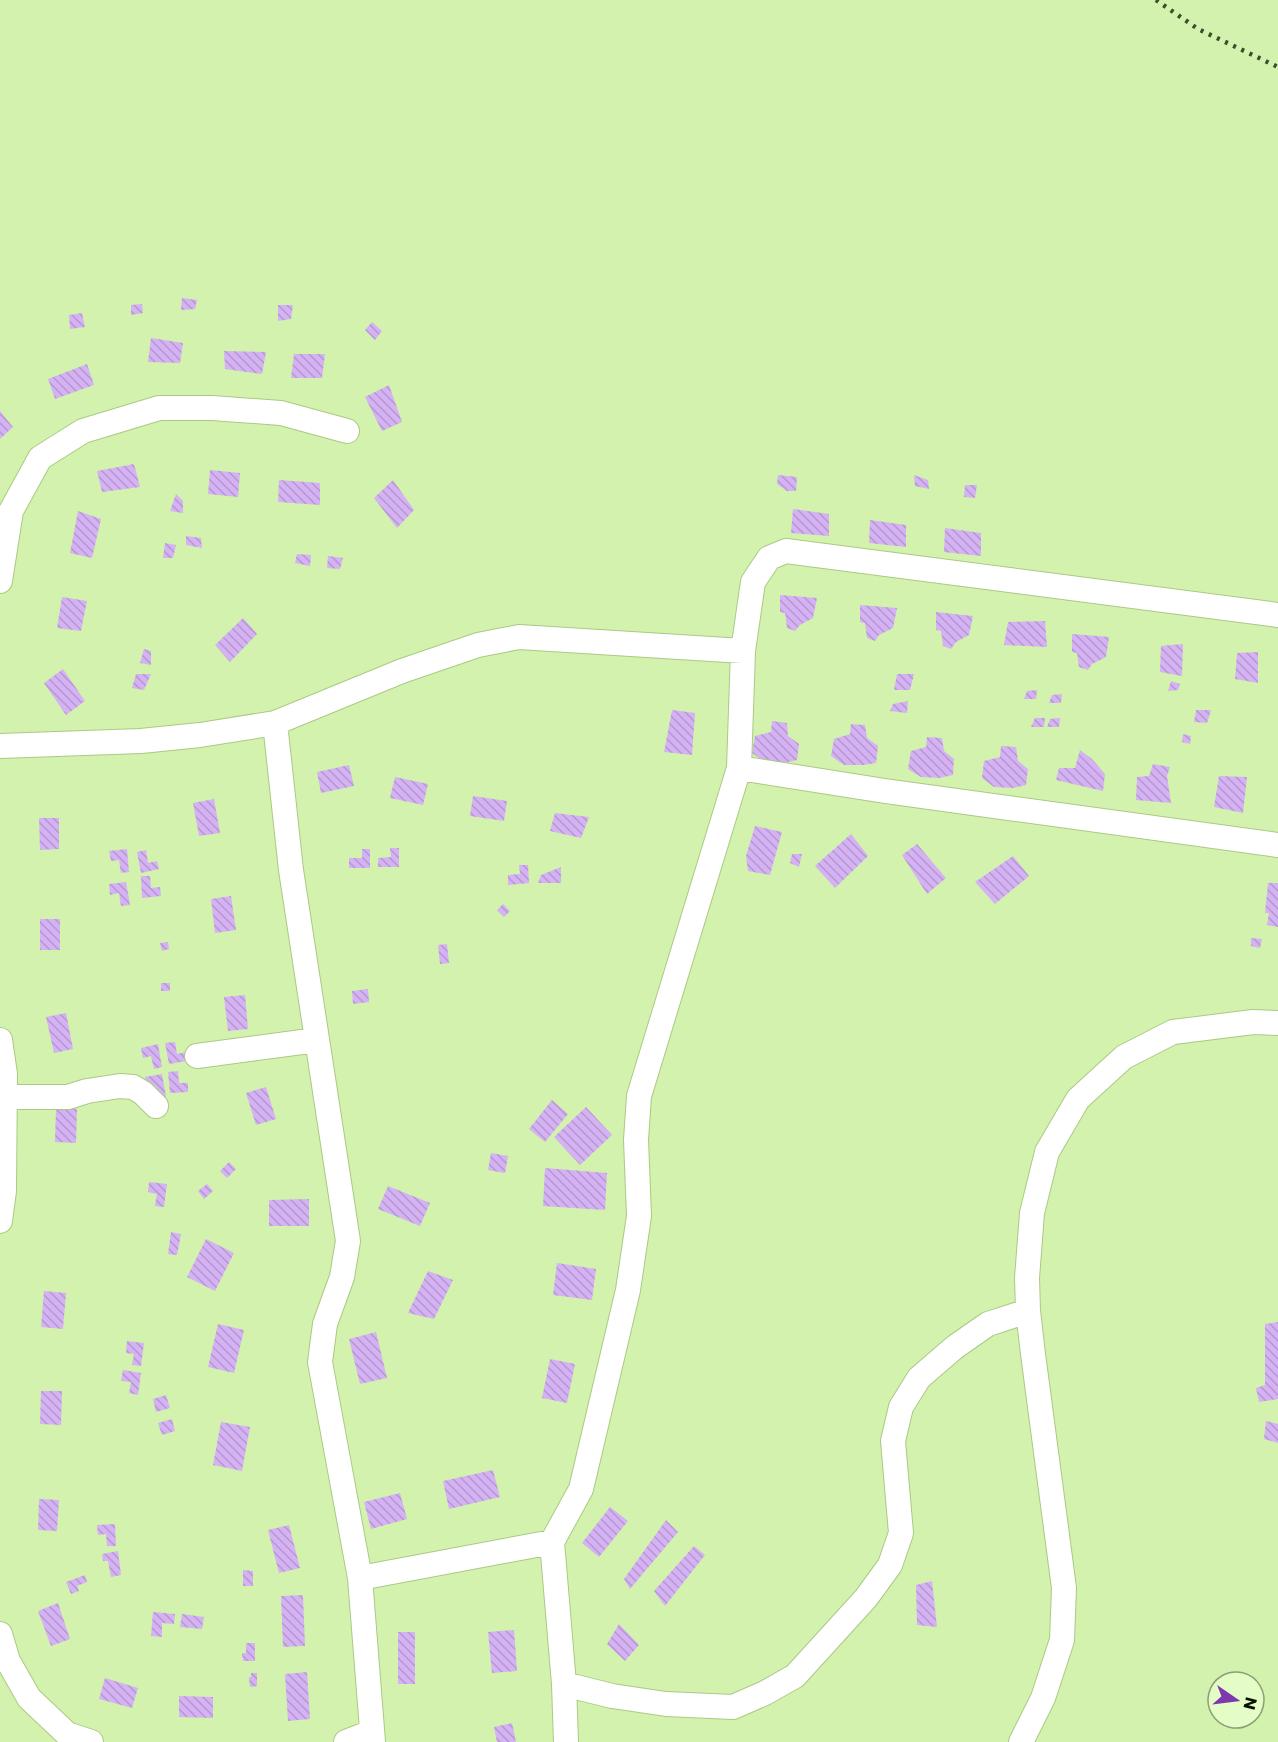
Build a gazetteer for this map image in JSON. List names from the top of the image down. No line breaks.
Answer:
{"north":"right"}
